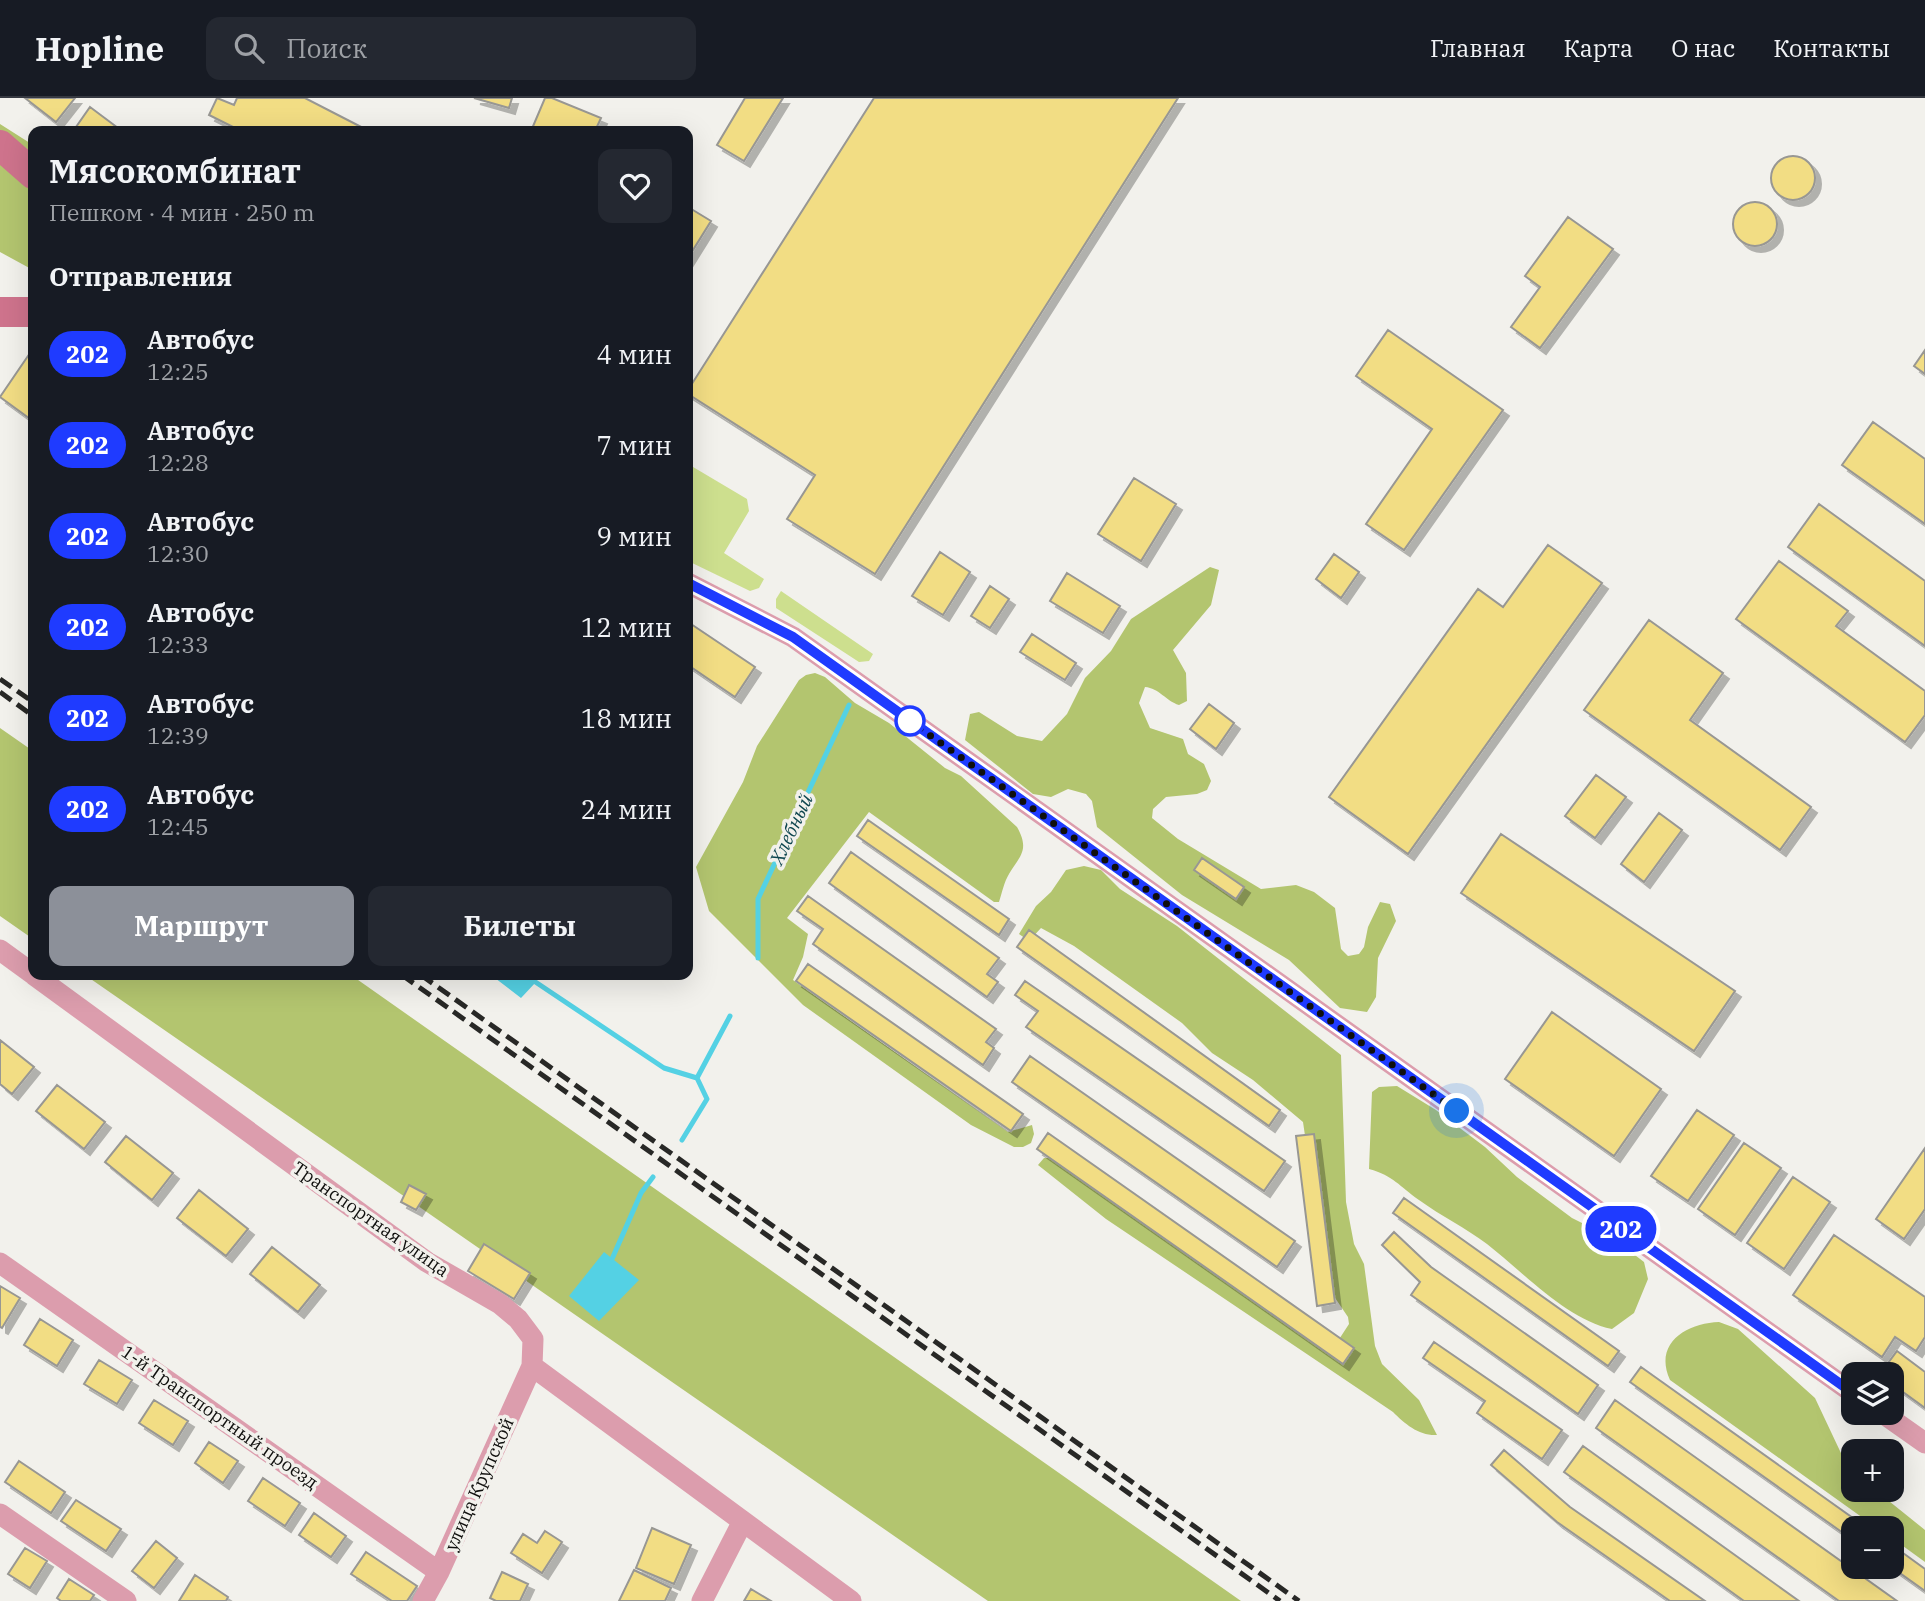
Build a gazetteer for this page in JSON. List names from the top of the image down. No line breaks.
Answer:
{"streets":{"street":["Транспортная улица","1-й Транспортный проезд","улица Крупской"]},"crossings":[["Транспортная улица","улица Крупской"],["1-й Транспортный проезд","улица Крупской"]],"water":["Хлебный"],"lines":["bus line 202"],"page":{"header":"Hopline","search":"Поиск","nav":["Главная","Карта","О нас","Контакты"],"on_map":"202","heading":[["Мясокомбинат","Пешком · 4 мин · 250 m"],"Отправления"],"list":[{"mark":"202","name":"Автобус","note":"12:25","value":"4 мин"},{"mark":"202","name":"Автобус","note":"12:28","value":"7 мин"},{"mark":"202","name":"Автобус","note":"12:30","value":"9 мин"},{"mark":"202","name":"Автобус","note":"12:33","value":"12 мин"},{"mark":"202","name":"Автобус","note":"12:39","value":"18 мин"},{"mark":"202","name":"Автобус","note":"12:45","value":"24 мин"}],"buttons":["Маршрут","Билеты"],"map_buttons":["+","−"]}}
